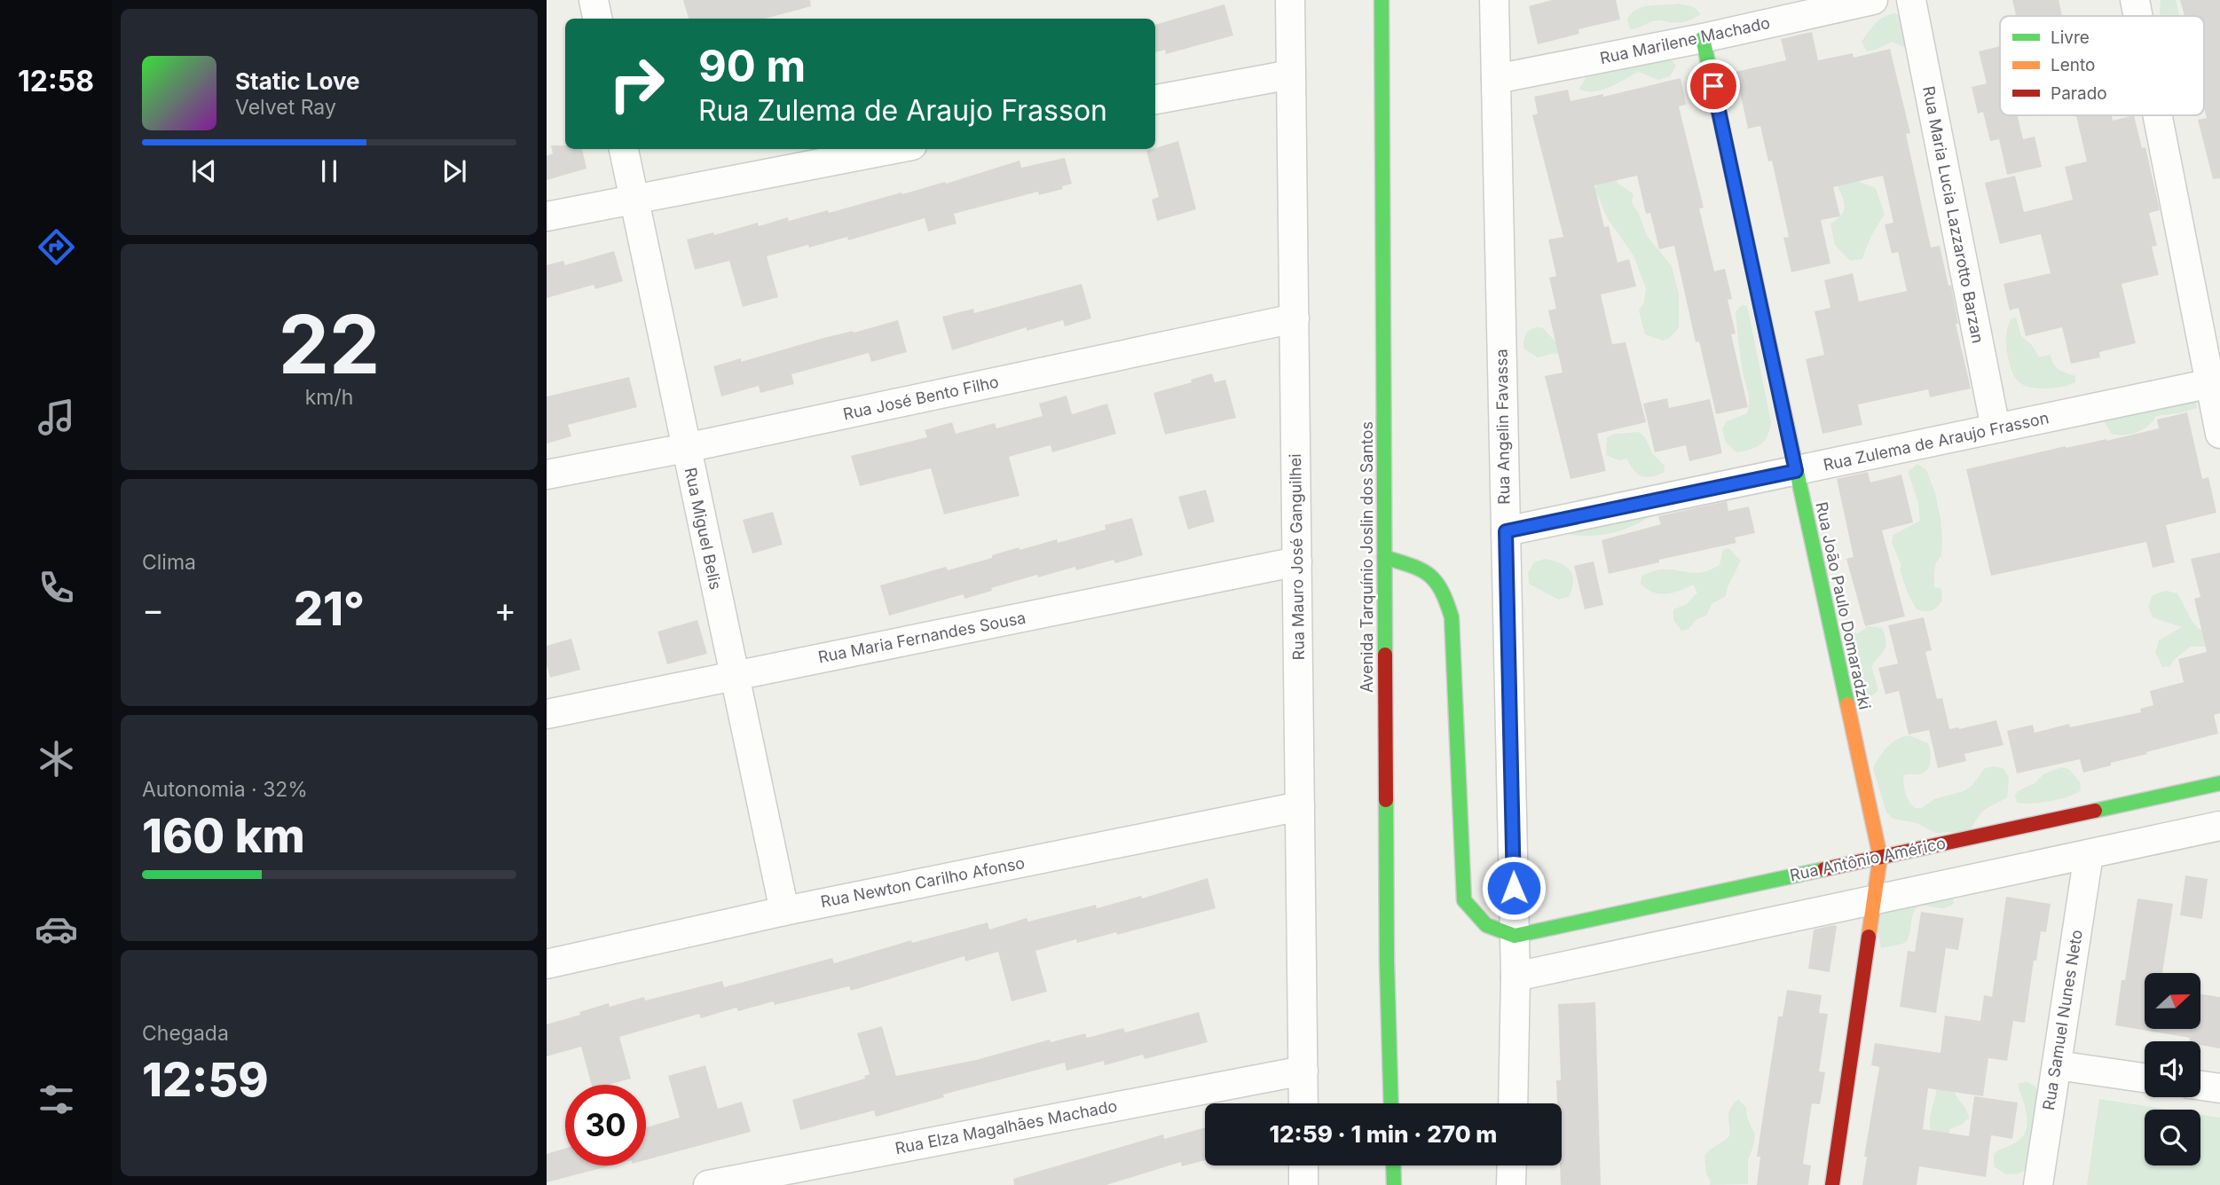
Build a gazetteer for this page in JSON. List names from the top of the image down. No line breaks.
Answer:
{"streets":{"street":["Rua Marilene Machado","Rua Maria Lucia Lazzarotto Barzan","Rua José Bento Filho","Rua Angelin Favassa","Rua Zulema de Araujo Frasson","Rua Miguel Belis","Rua Mauro José Ganguilhei","Avenida Tarquínio Joslin dos Santos","Rua João Paulo Domaradzki","Rua Maria Fernandes Sousa","Rua Antônio Américo","Rua Newton Carilho Afonso","Rua Samuel Nunes Neto","Rua Elza Magalhães Machado"]},"crossings":[["Rua Marilene Machado","Rua Angelin Favassa"],["Rua Marilene Machado","Rua João Paulo Domaradzki"],["Rua Maria Lucia Lazzarotto Barzan","Rua Zulema de Araujo Frasson"],["Rua José Bento Filho","Rua Miguel Belis"],["Rua José Bento Filho","Rua Mauro José Ganguilhei"],["Rua Angelin Favassa","Rua Zulema de Araujo Frasson"],["Rua Angelin Favassa","Rua Antônio Américo"],["Rua Zulema de Araujo Frasson","Rua João Paulo Domaradzki"],["Rua Miguel Belis","Rua Maria Fernandes Sousa"],["Rua Miguel Belis","Rua Newton Carilho Afonso"],["Rua Mauro José Ganguilhei","Rua Maria Fernandes Sousa"],["Rua Mauro José Ganguilhei","Rua Newton Carilho Afonso"],["Rua Mauro José Ganguilhei","Rua Elza Magalhães Machado"],["Rua João Paulo Domaradzki","Rua Antônio Américo"]],"legend":["Livre","Lento","Parado"],"north":"right","page":{"tabs":"12:58","turn":["90 m","Rua Zulema de Araujo Frasson"],"song":["Static Love","Velvet Ray"],"tile":[["22","km/h"],"Clima",["Autonomia · 32%","160 km"],["Chegada","12:59"]],"heat":["−","21°","+"],"limit":"30","trip":"12:59 · 1 min · 270 m"}}
